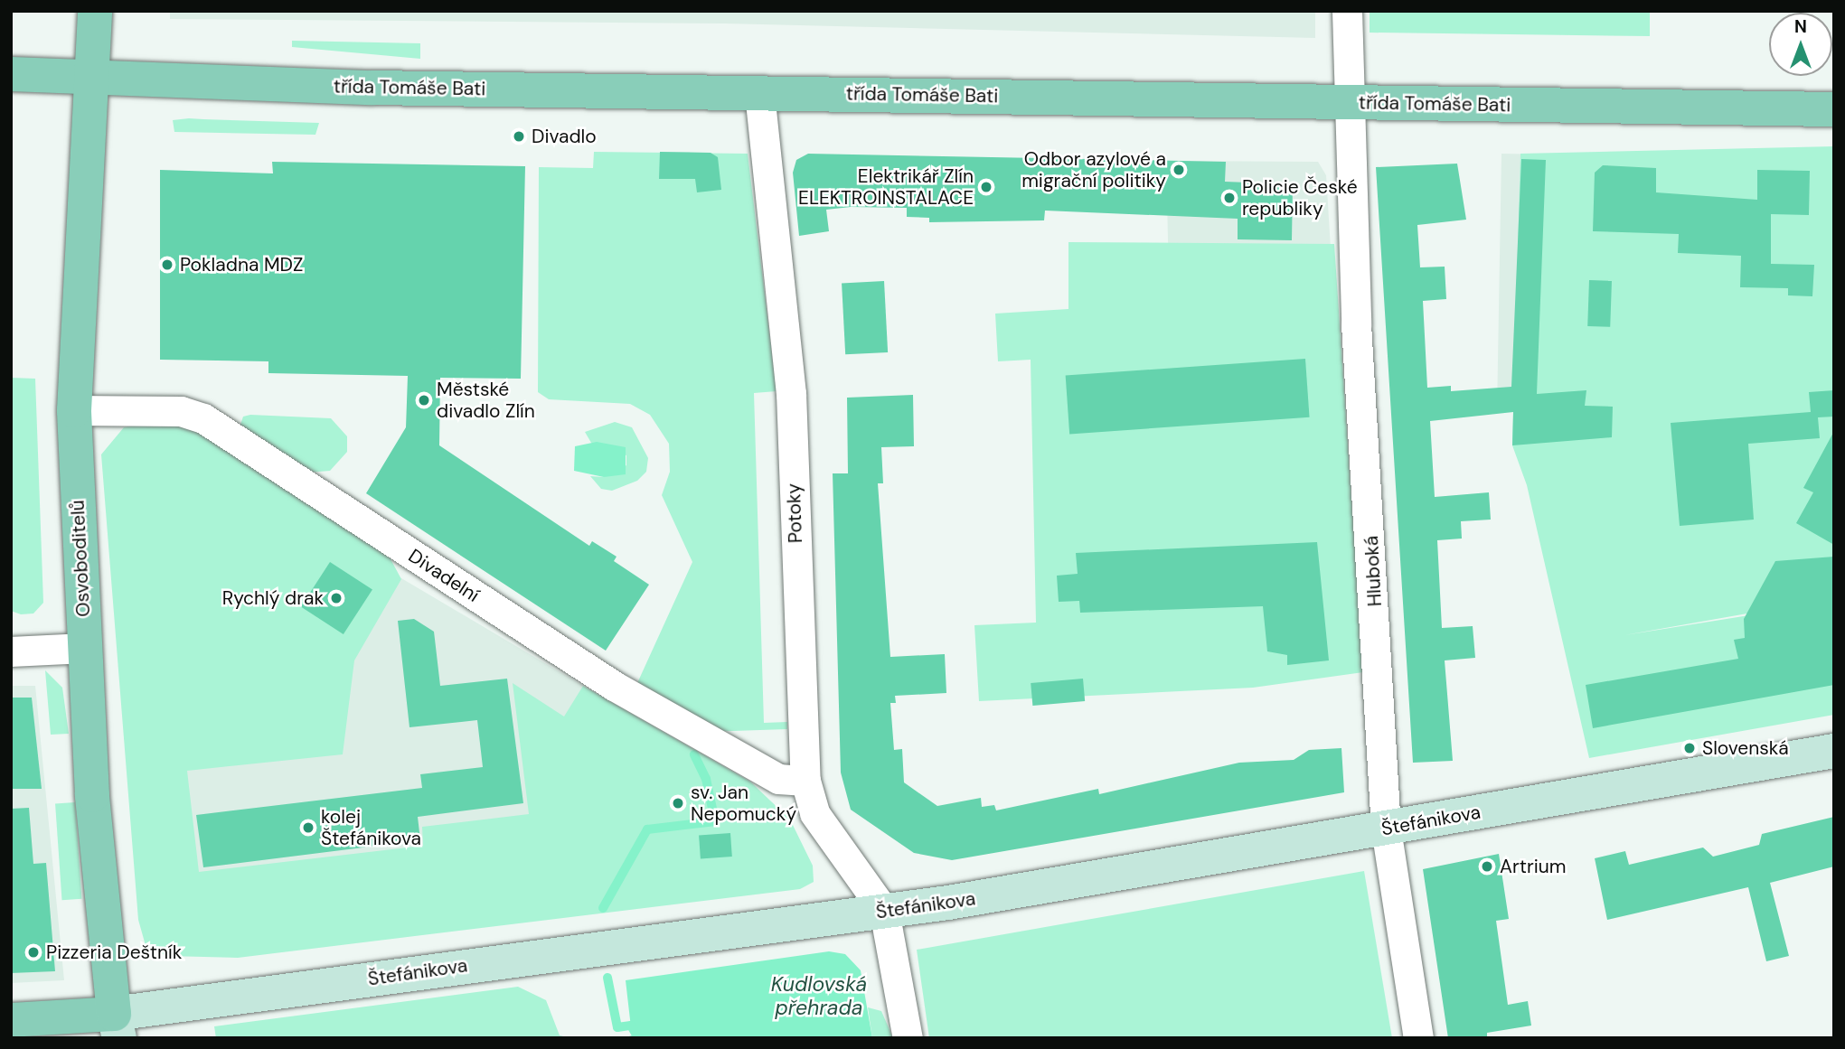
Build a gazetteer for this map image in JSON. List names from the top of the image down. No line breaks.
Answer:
{"streets":{"main road":["třída Tomáše Bati","Osvoboditelů","Štefánikova"],"street":["Potoky","Hluboká","Divadelní"]},"crossings":[["třída Tomáše Bati","Potoky"],["třída Tomáše Bati","Osvoboditelů"],["třída Tomáše Bati","Hluboká"],["Potoky","Divadelní"],["Potoky","Štefánikova"],["Osvoboditelů","Divadelní"],["Osvoboditelů","Štefánikova"],["Hluboká","Štefánikova"]],"water":["Kudlovská přehrada"],"places":["Divadlo","Odbor azylové a migrační politiky","Elektrikář Zlín ELEKTROINSTALACE","Policie České republiky","Pokladna MDZ","Městské divadlo Zlín","Rychlý drak","Slovenská","sv. Jan Nepomucký","kolej Štefánikova","Artrium","Pizzeria Deštník"],"north":"top"}
